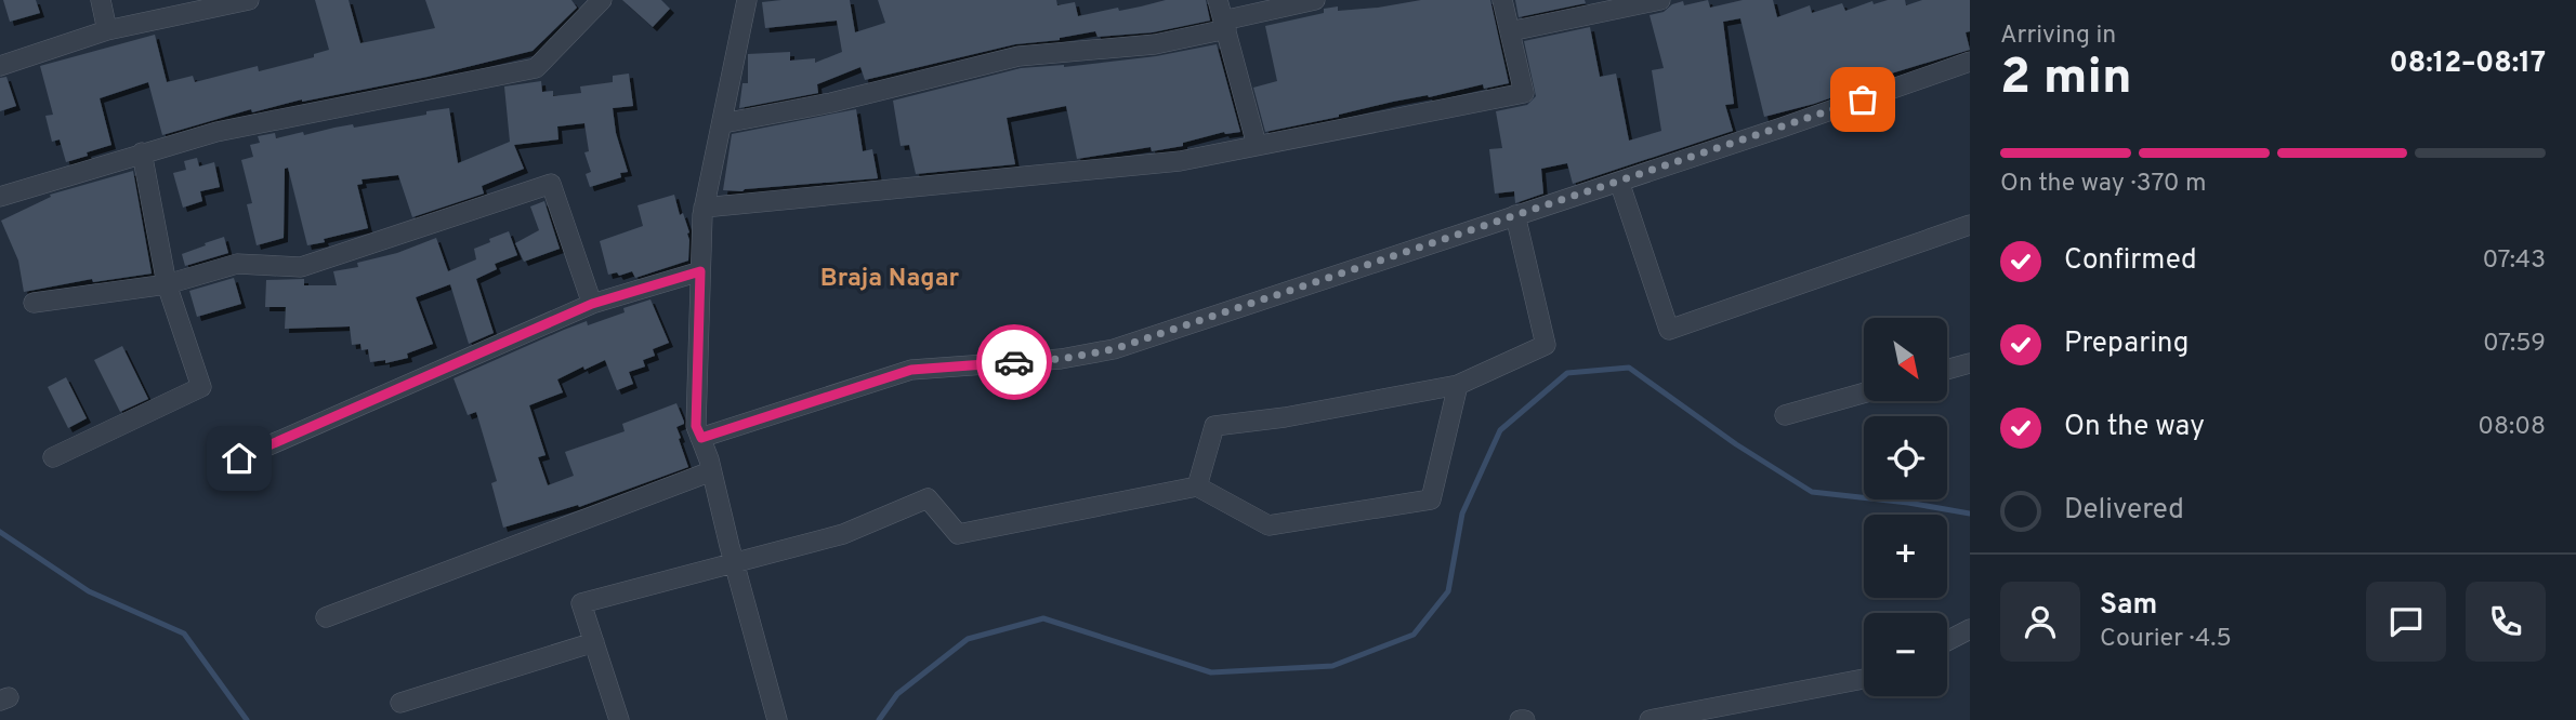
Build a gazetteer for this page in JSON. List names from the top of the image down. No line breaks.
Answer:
{"districts":["Braja Nagar"],"north":"bottom right","page":{"heading":["2 min","Arriving in","08:12–08:17"],"panel":["Sam","Courier · 4.5"],"bar":"On the way · 370 m","list":[["Confirmed","07:43"],["Preparing","07:59"],["On the way","08:08"],"Delivered"],"map_buttons":["+","−"]}}
